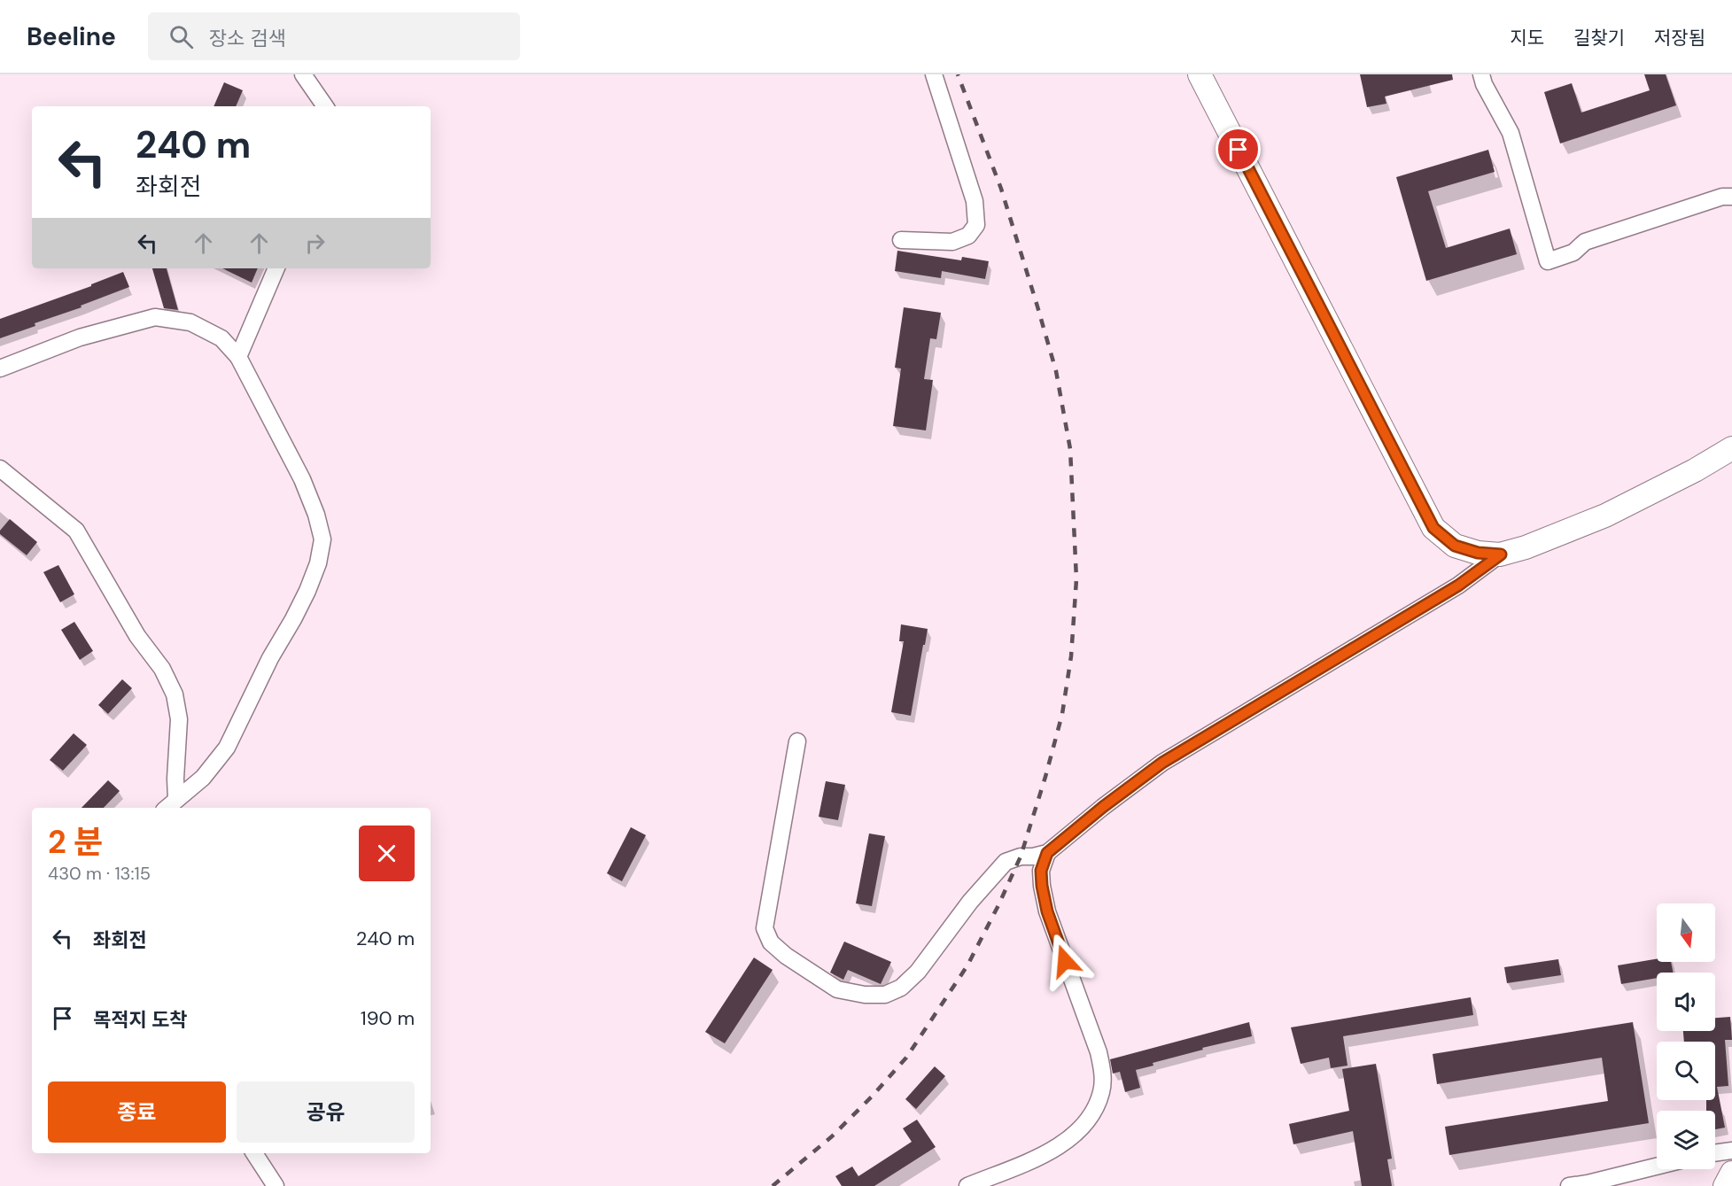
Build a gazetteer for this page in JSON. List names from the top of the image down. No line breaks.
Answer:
{"north":"bottom","page":{"header":"Beeline","search":"장소 검색","nav":["지도","길찾기","저장됨"],"turn":["240 m","좌회전"],"heading":["2 분","430 m · 13:15"],"list":[{"name":"좌회전","value":"240 m"},{"name":"목적지 도착","value":"190 m"}],"buttons":["종료","공유"]}}
